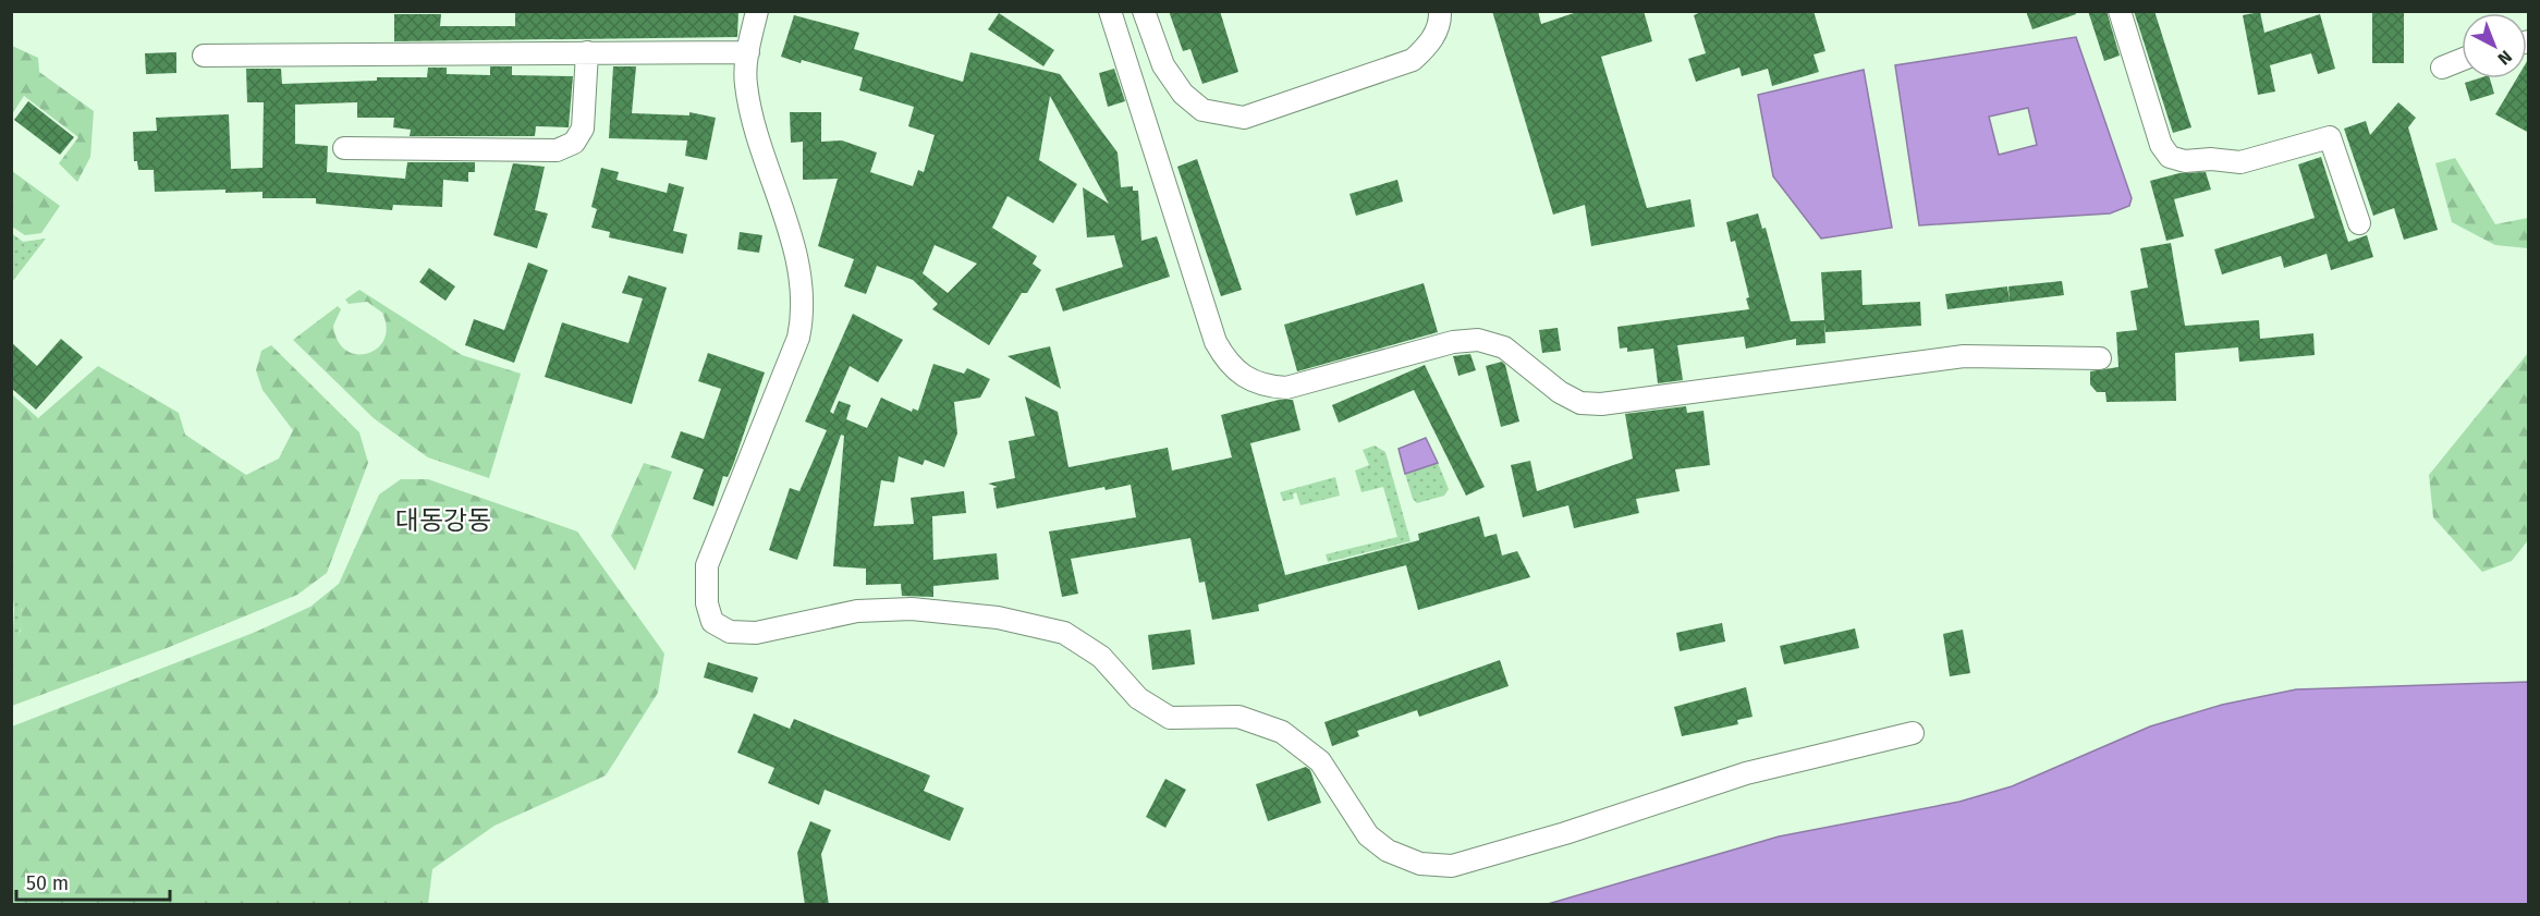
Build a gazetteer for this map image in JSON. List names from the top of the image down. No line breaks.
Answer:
{"districts":["대동강동"],"scale_bar":"50 m","north":"bottom right"}
